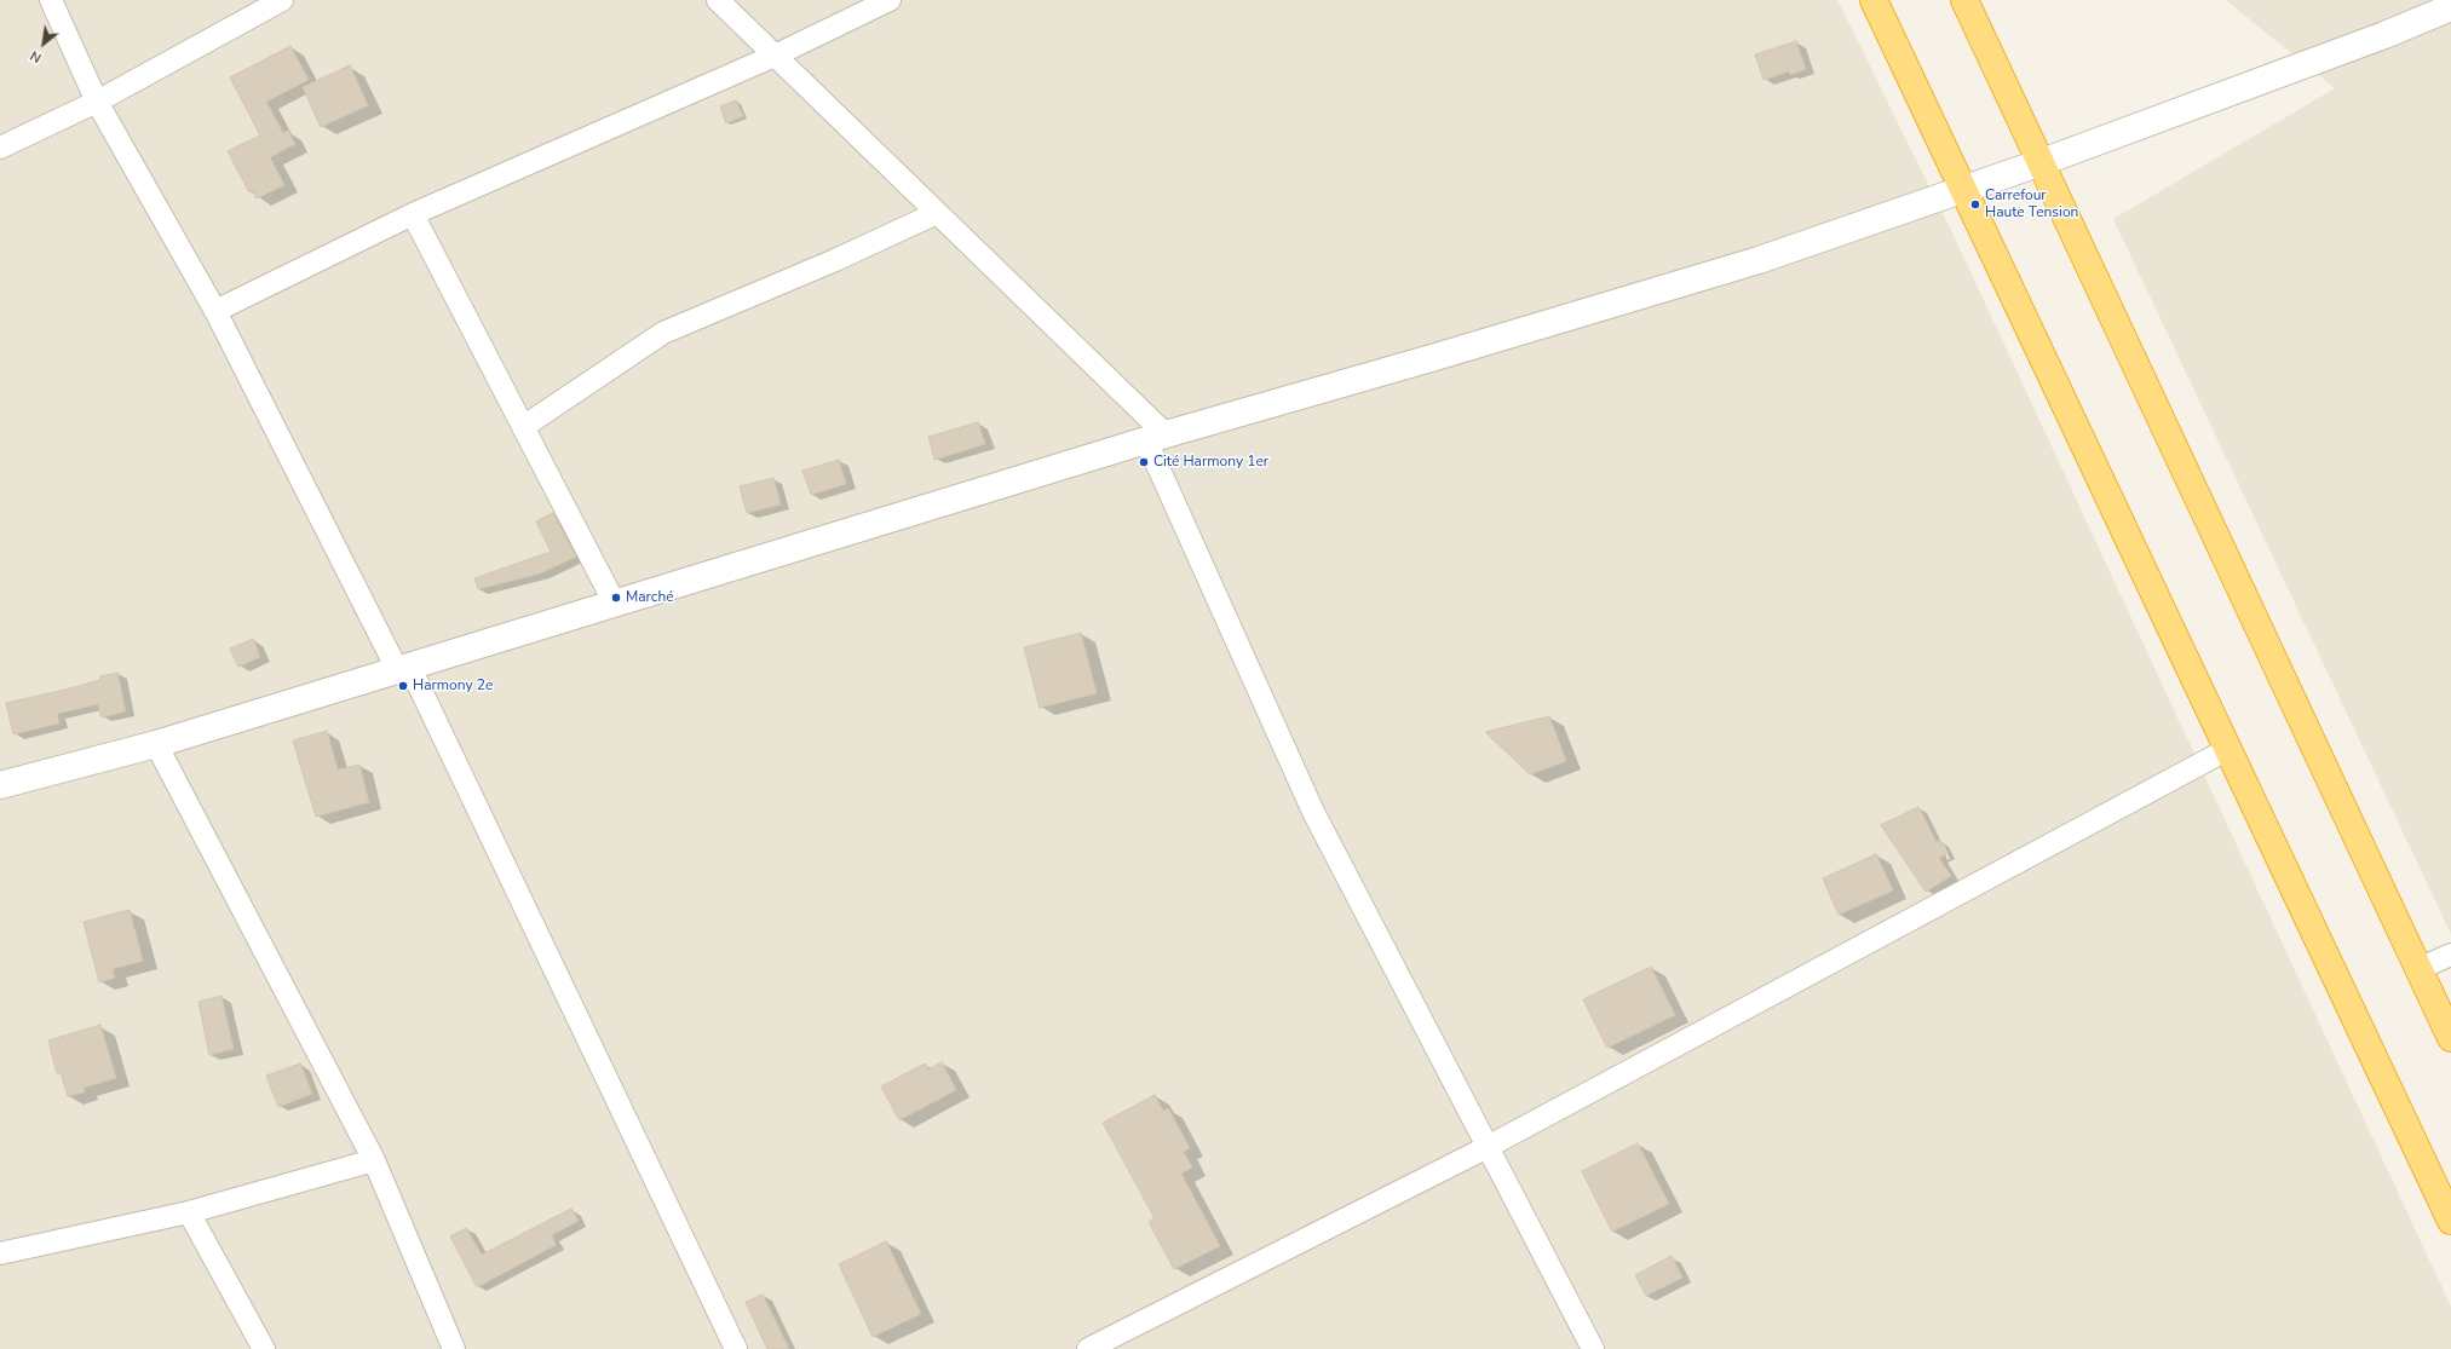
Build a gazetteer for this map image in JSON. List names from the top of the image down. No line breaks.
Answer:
{"places":["Carrefour Haute Tension","Cité Harmony 1er","Marché","Harmony 2e"],"north":"bottom left"}
